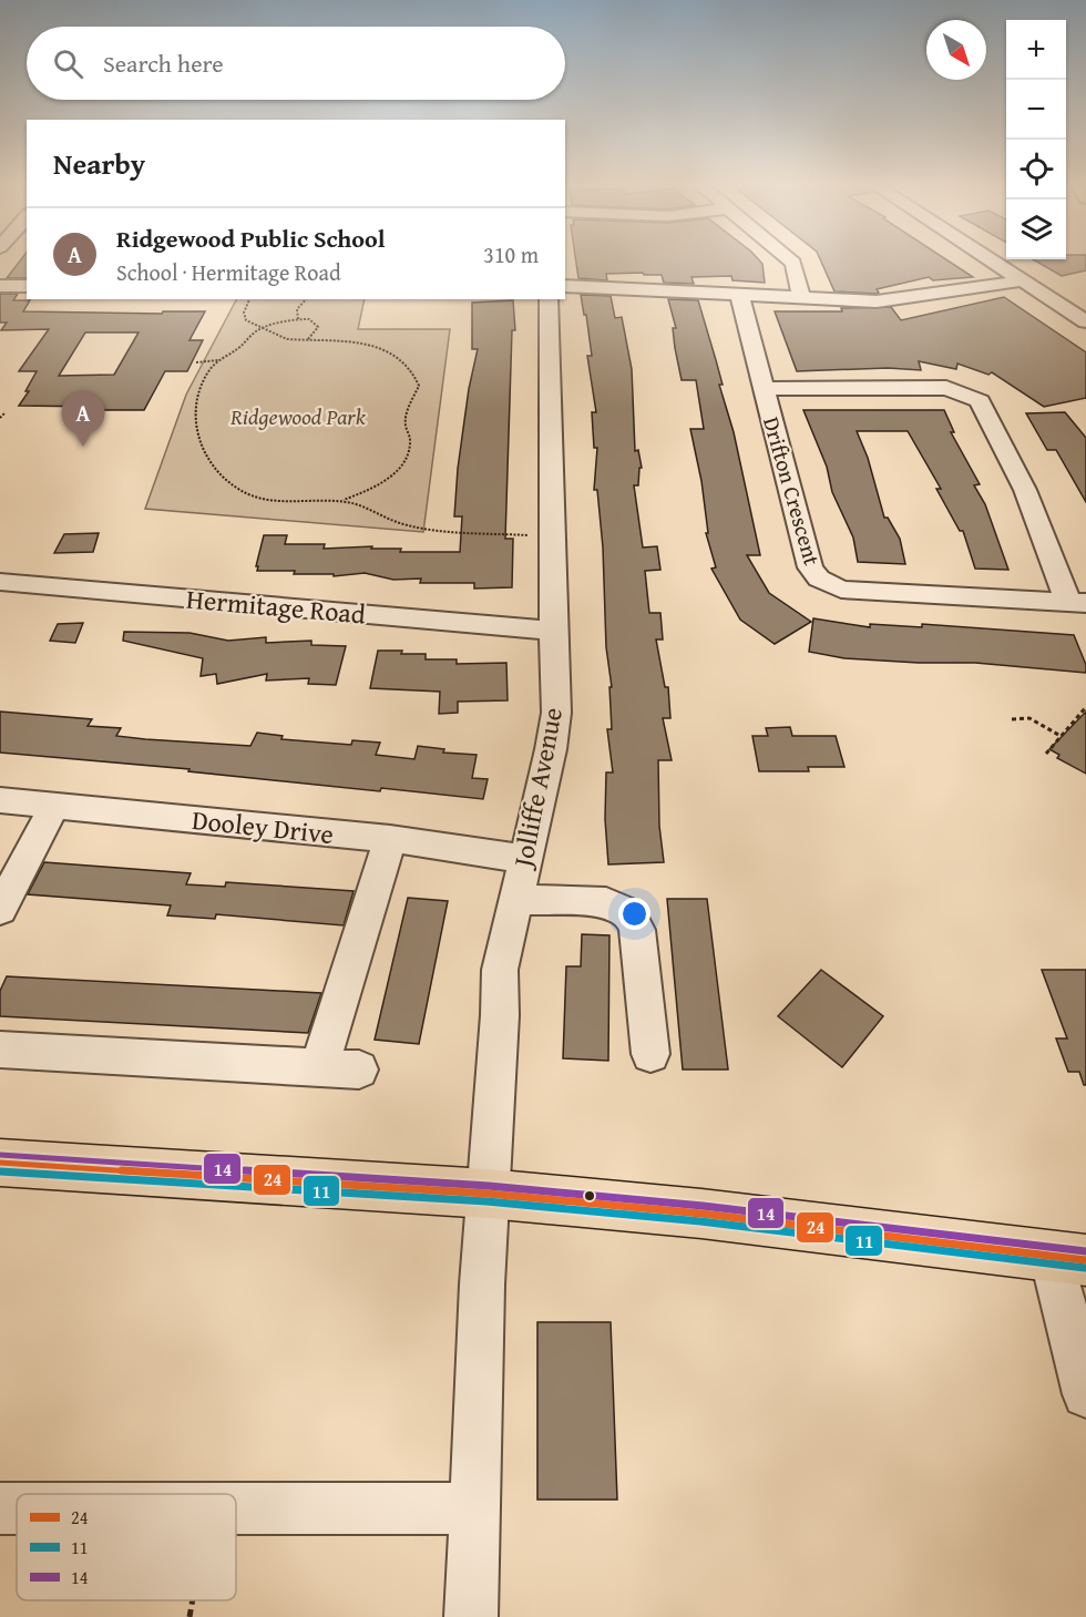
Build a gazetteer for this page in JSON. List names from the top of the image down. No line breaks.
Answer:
{"streets":{"street":["Drifton Crescent","Hermitage Road","Jolliffe Avenue","Dooley Drive"]},"crossings":[["Hermitage Road","Jolliffe Avenue"],["Jolliffe Avenue","Dooley Drive"]],"parks":["Ridgewood Park"],"lines":["transit line 14","transit line 24","transit line 11"],"legend":["24","11","14"],"north":"bottom right","page":{"map_buttons":["+","−"],"search":"Search here","heading":"Nearby","list":[{"mark":"A","name":"Ridgewood Public School","note":"School · Hermitage Road","value":"310 m"}],"pins":"A"}}
